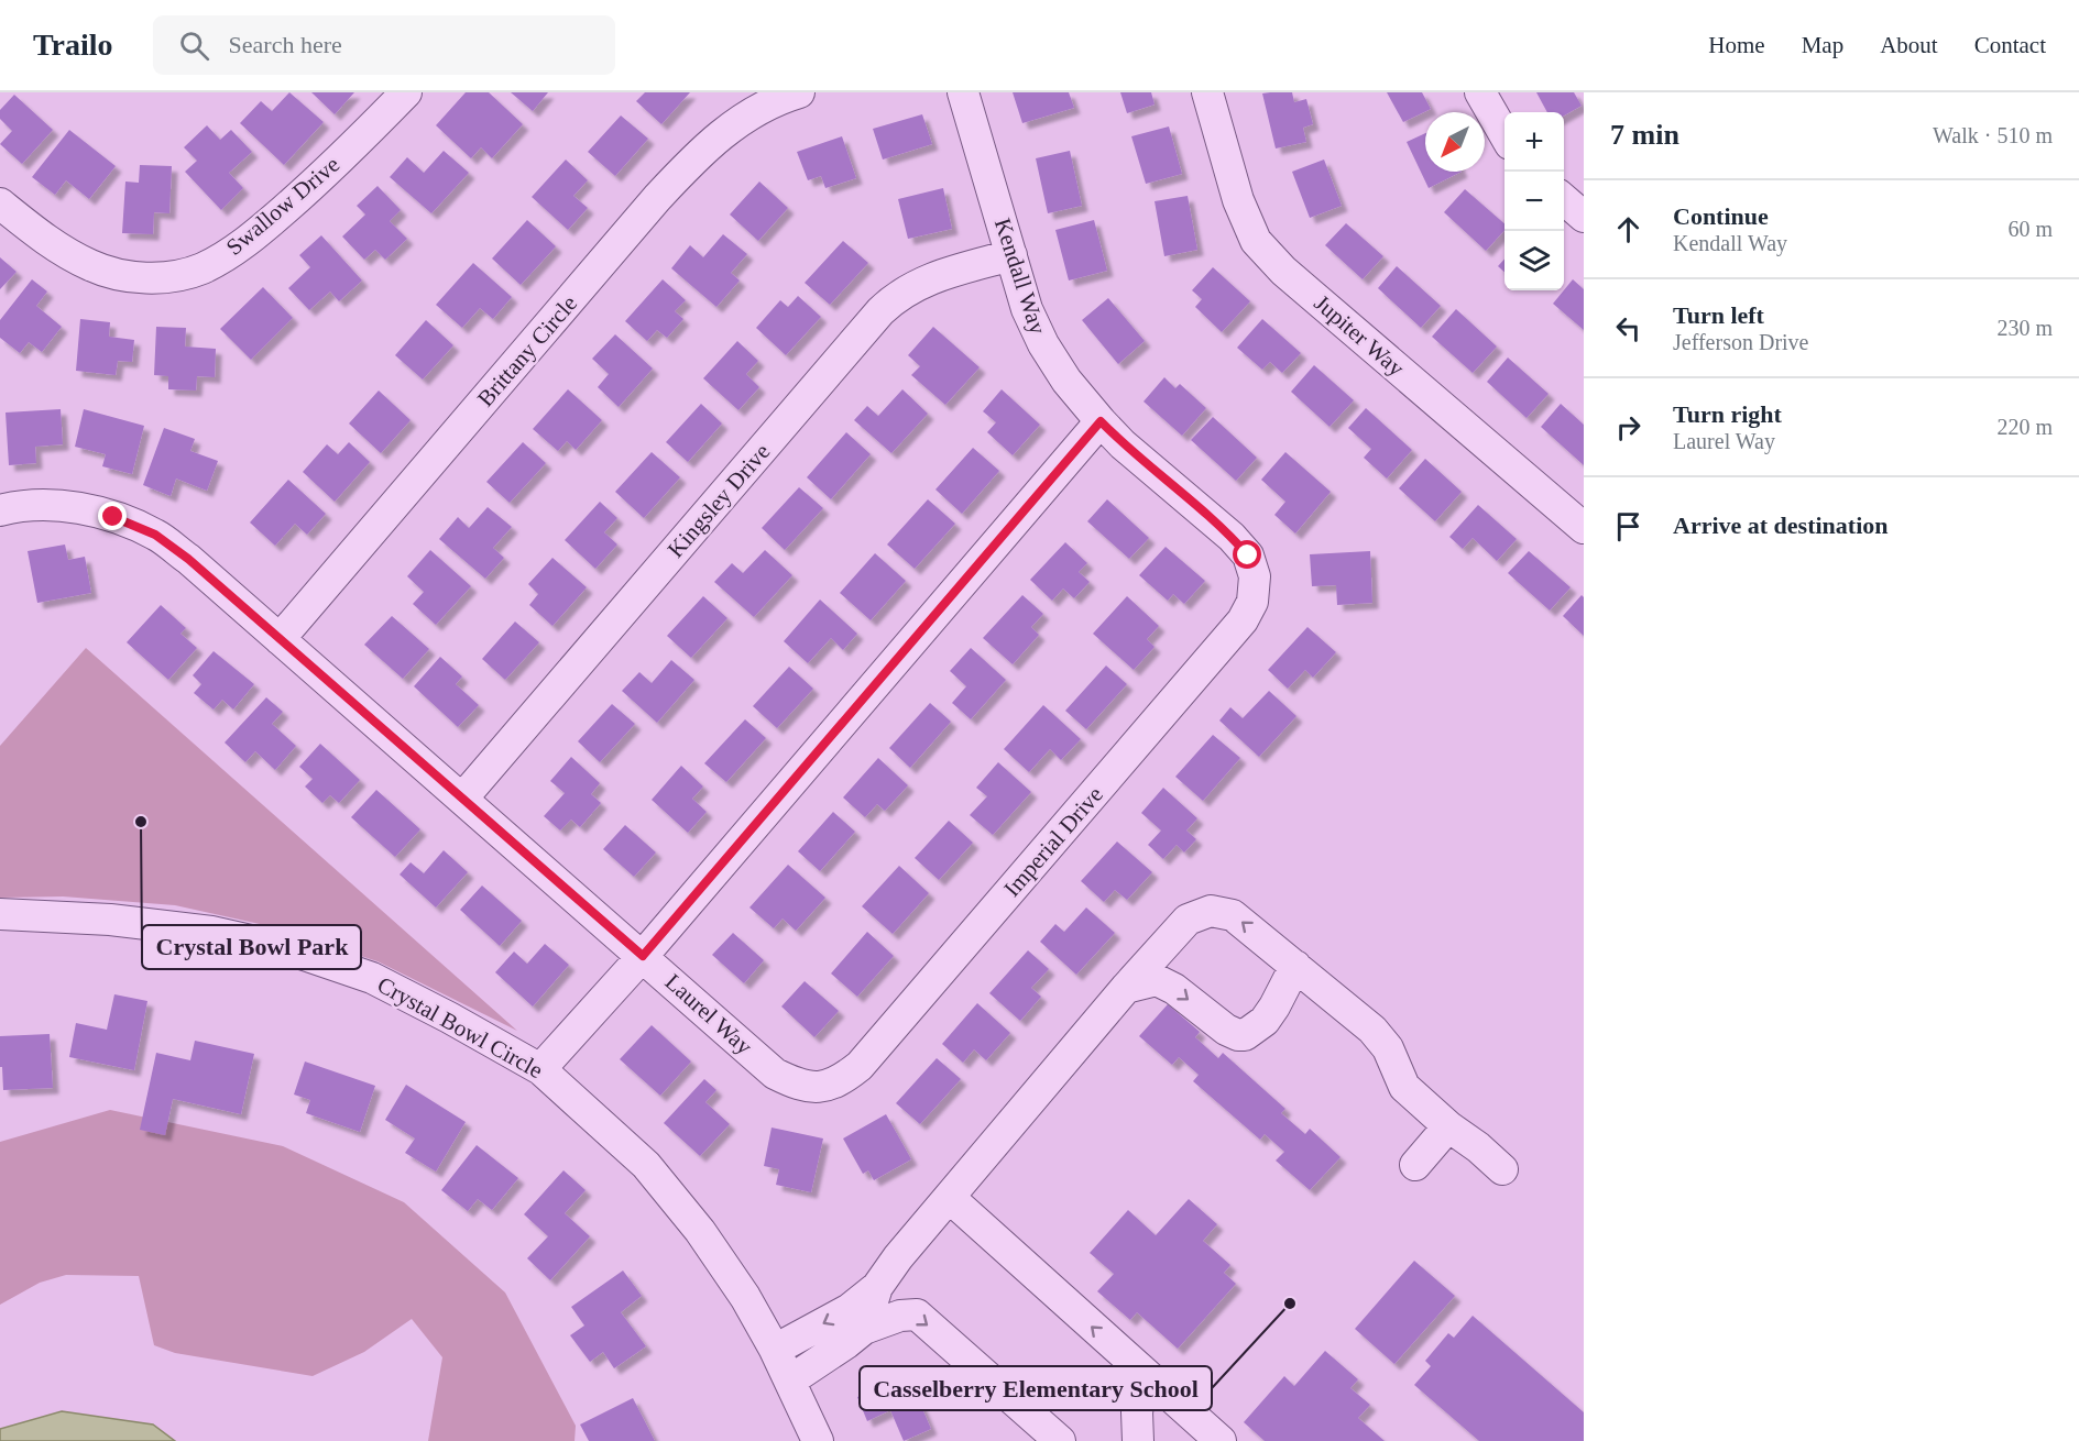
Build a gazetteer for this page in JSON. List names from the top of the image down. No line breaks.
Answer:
{"streets":{"street":["Swallow Drive","Kendall Way","Jupiter Way","Brittany Circle","Kingsley Drive","Imperial Drive","Laurel Way","Crystal Bowl Circle"]},"crossings":[["Kendall Way","Kingsley Drive"],["Kendall Way","Imperial Drive"],["Brittany Circle","Laurel Way"],["Kingsley Drive","Laurel Way"],["Imperial Drive","Laurel Way"]],"places":["Crystal Bowl Park","Casselberry Elementary School"],"north":"bottom left","page":{"header":"Trailo","search":"Search here","nav":["Home","Map","About","Contact"],"heading":["7 min","Walk · 510 m"],"map_buttons":["+","−"],"list":[["Continue","Kendall Way","60 m"],["Turn left","Jefferson Drive","230 m"],["Turn right","Laurel Way","220 m"],"Arrive at destination"]}}
